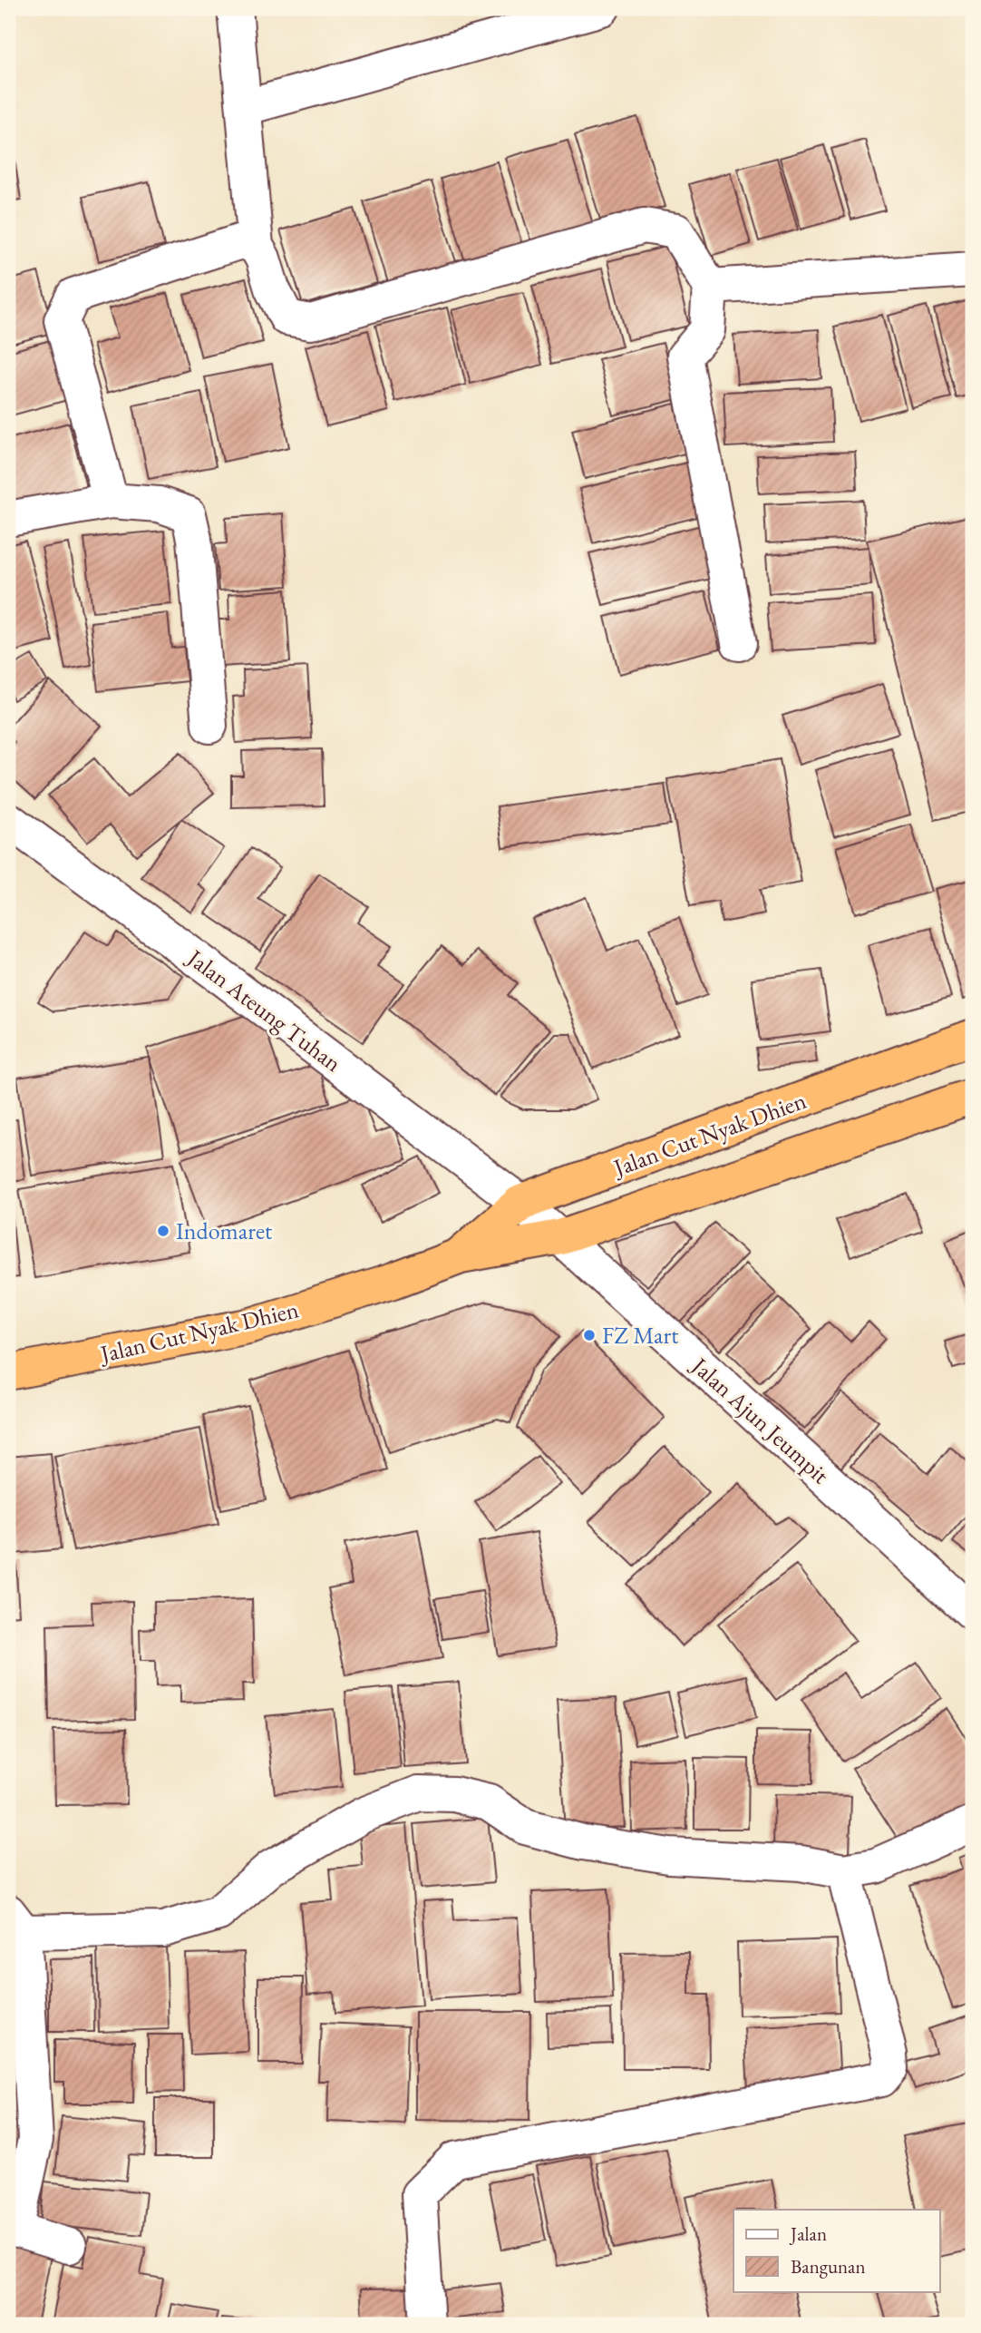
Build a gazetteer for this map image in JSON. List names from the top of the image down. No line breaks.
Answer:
{"streets":{"highway":["Jalan Cut Nyak Dhien"],"street":["Jalan Ateung Tuhan","Jalan Ajun Jeumpit"]},"crossings":[["Jalan Ateung Tuhan","Jalan Cut Nyak Dhien"],["Jalan Ateung Tuhan","Jalan Ajun Jeumpit"],["Jalan Cut Nyak Dhien","Jalan Ajun Jeumpit"]],"places":["Indomaret","FZ Mart"],"legend":["Jalan","Bangunan"]}
